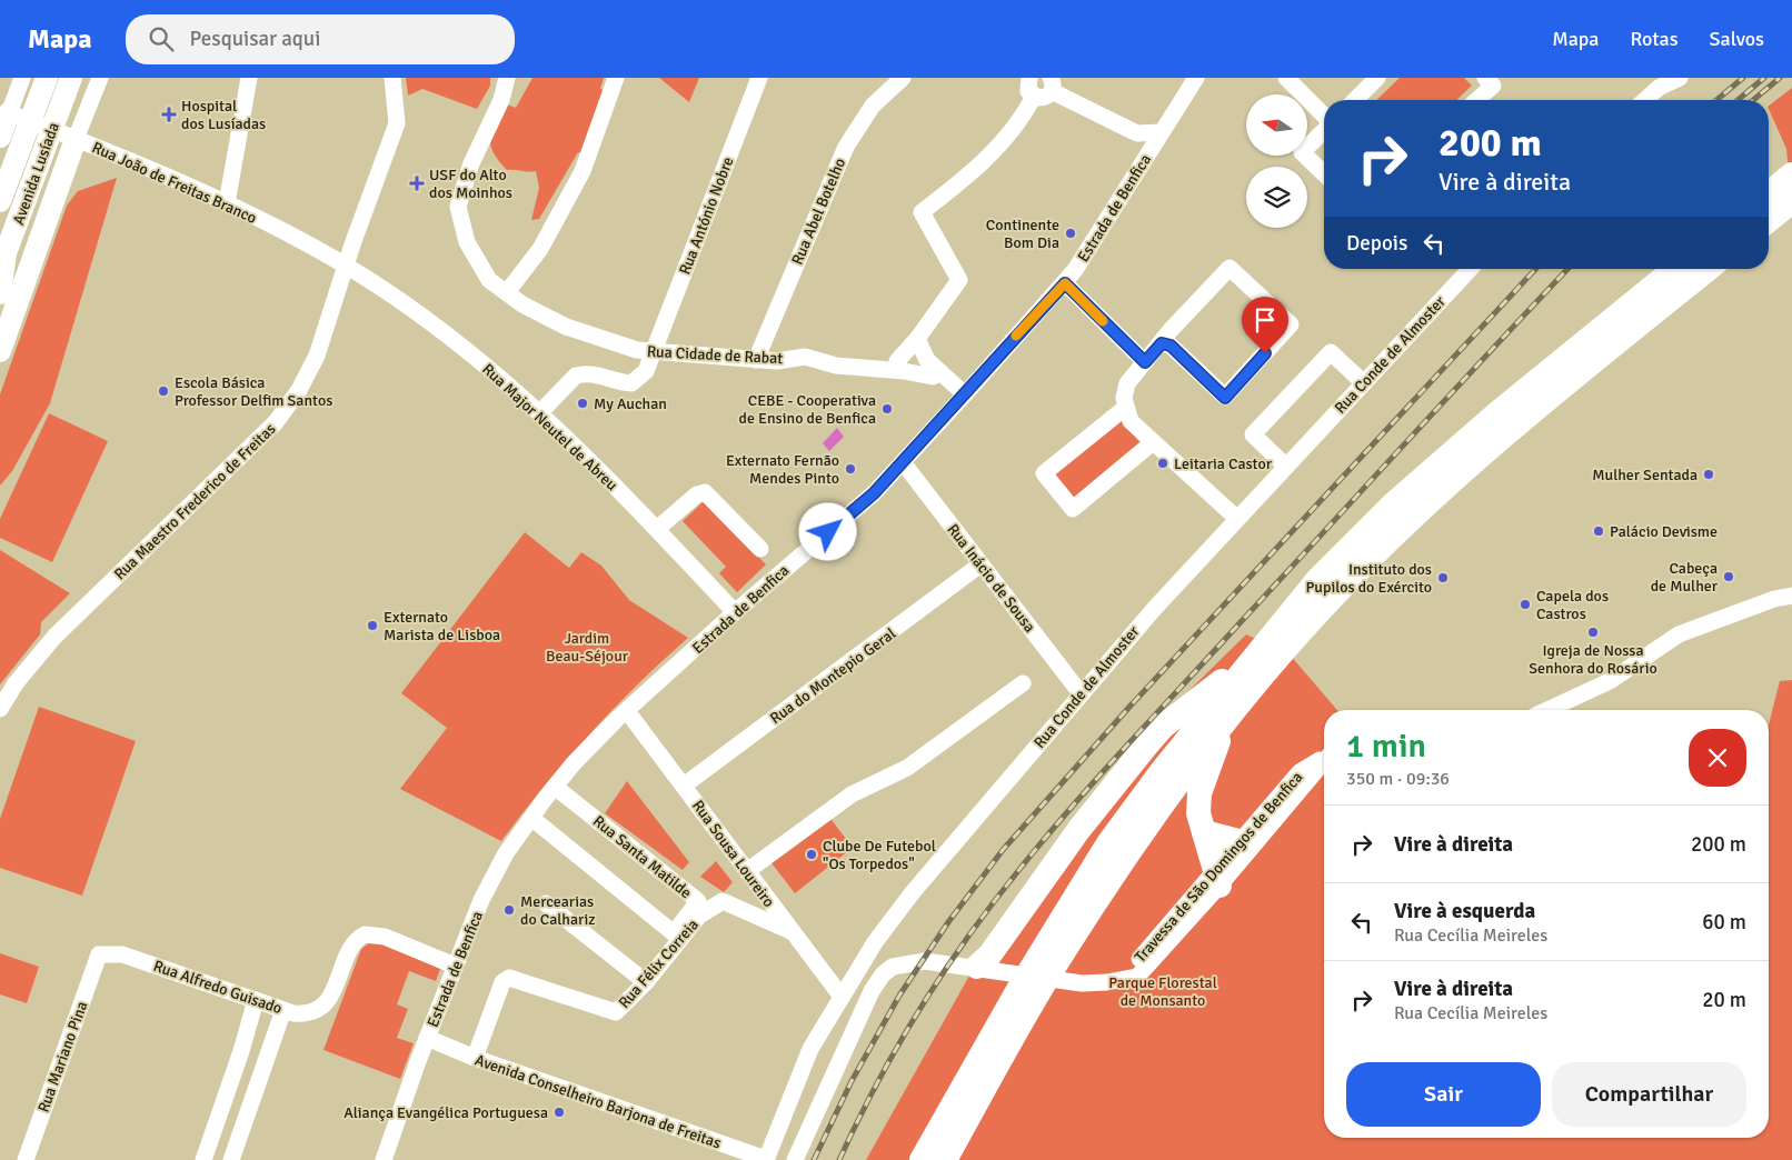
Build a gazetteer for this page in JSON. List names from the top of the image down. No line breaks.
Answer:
{"streets":{"main road":["Avenida Lusíada"],"street":["Rua João de Freitas Branco","Estrada de Benfica","Rua Abel Botelho","Rua António Nobre","Rua Cidade de Rabat","Rua Conde de Almoster","Rua Major Neutel de Abreu","Rua Maestro Frederico de Freitas","Rua Inácio de Sousa","Rua do Montepio Geral","Rua Sousa Loureiro","Rua Santa Matilde","Travessa de São Domingos de Benfica","Rua Félix Correia","Rua Alfredo Guisado","Rua Mariano Pina","Avenida Conselheiro Barjona de Freitas"]},"crossings":[["Rua João de Freitas Branco","Rua Major Neutel de Abreu"],["Rua João de Freitas Branco","Rua Maestro Frederico de Freitas"],["Estrada de Benfica","Rua Major Neutel de Abreu"],["Estrada de Benfica","Rua Inácio de Sousa"],["Estrada de Benfica","Rua Sousa Loureiro"],["Estrada de Benfica","Rua Santa Matilde"],["Estrada de Benfica","Rua Alfredo Guisado"],["Estrada de Benfica","Avenida Conselheiro Barjona de Freitas"],["Rua Abel Botelho","Rua Cidade de Rabat"],["Rua António Nobre","Rua Cidade de Rabat"],["Rua António Nobre","Rua Major Neutel de Abreu"],["Rua Conde de Almoster","Rua Inácio de Sousa"],["Rua Conde de Almoster","Rua Sousa Loureiro"],["Rua Conde de Almoster","Avenida Conselheiro Barjona de Freitas"],["Rua Major Neutel de Abreu","Rua Maestro Frederico de Freitas"],["Rua Inácio de Sousa","Rua do Montepio Geral"],["Rua do Montepio Geral","Rua Sousa Loureiro"],["Rua Sousa Loureiro","Rua Félix Correia"],["Rua Félix Correia","Avenida Conselheiro Barjona de Freitas"],["Rua Alfredo Guisado","Rua Mariano Pina"]],"parks":["Jardim Beau-Séjour","Parque Florestal de Monsanto"],"places":{"health":["Hospital dos Lusíadas","USF do Alto dos Moinhos"],"other":["Continente Bom Dia","Escola Básica Professor Delfim Santos","My Auchan","CEBE - Cooperativa de Ensino de Benfica","Leitaria Castor","Externato Fernão Mendes Pinto","Mulher Sentada","Palácio Devisme","Cabeça de Mulher","Instituto dos Pupilos do Exército","Capela dos Castros","Externato Marista de Lisboa","Igreja de Nossa Senhora do Rosário","Clube De Futebol \"Os Torpedos\"","Mercearias do Calhariz","Aliança Evangélica Portuguesa"]},"north":"left","page":{"header":"Mapa","search":"Pesquisar aqui","nav":["Mapa","Rotas","Salvos"],"turn":["200 m","Vire à direita"],"then":"Depois","heading":["1 min","350 m · 09:36"],"list":[{"name":"Vire à direita","value":"200 m"},{"name":"Vire à esquerda","note":"Rua Cecília Meireles","value":"60 m"},{"name":"Vire à direita","note":"Rua Cecília Meireles","value":"20 m"}],"buttons":["Sair","Compartilhar"]}}
